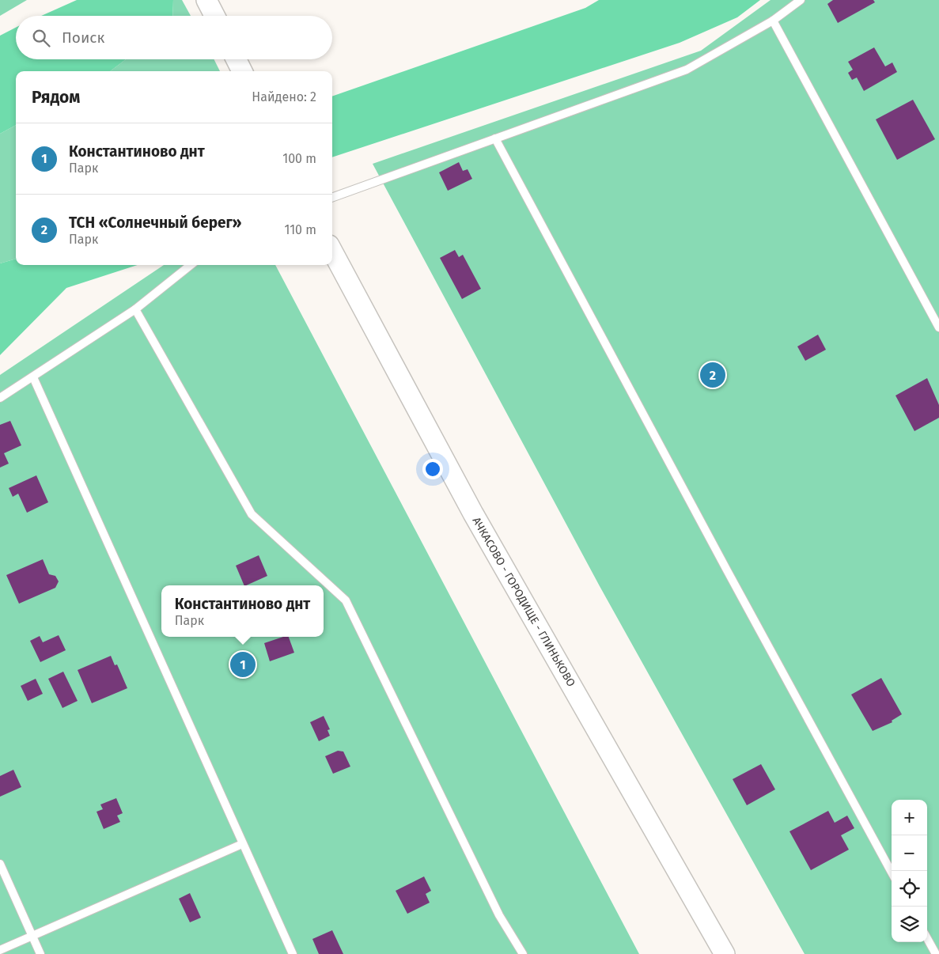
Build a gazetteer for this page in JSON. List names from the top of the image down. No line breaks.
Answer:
{"streets":{"street":["АЧКАСОВО - ГОРОДИЩЕ - ГЛИНЬКОВО"]},"page":{"search":"Поиск","heading":["Рядом","Найдено: 2"],"list":[{"mark":"1","name":"Константиново днт","note":"Парк","value":"100 m"},{"mark":"2","name":"ТСН «Солнечный берег»","note":"Парк","value":"110 m"}],"pins":["2","1"],"popup":["Константиново днт","Парк"],"map_buttons":["+","−"]}}
